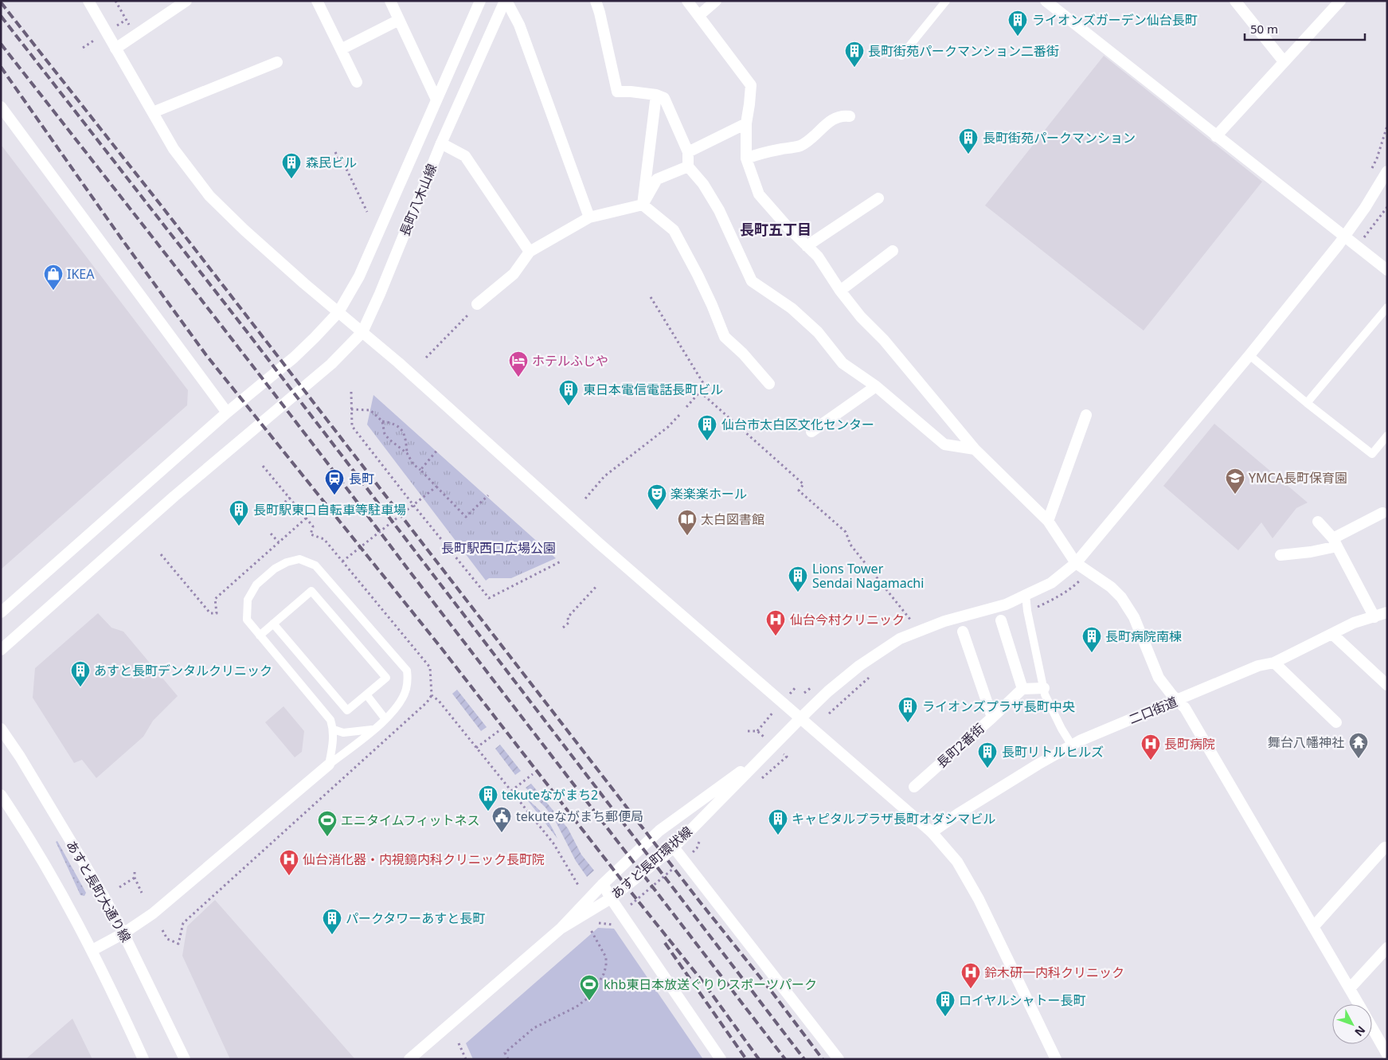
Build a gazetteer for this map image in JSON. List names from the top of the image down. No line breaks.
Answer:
{"streets":{"street":["長町八木山線","二口街道","長町2番街","あすと長町環状線","あすと長町大通り線"]},"districts":["長町五丁目"],"parks":["長町駅西口広場公園"],"places":{"building":["ライオンズガーデン仙台長町","長町街苑パークマンション二番街","長町街苑パークマンション","森民ビル","東日本電信電話長町ビル","仙台市太白区文化センター","長町駅東口自転車等駐車場","Lions Tower Sendai Nagamachi","長町病院南棟","あすと長町デンタルクリニック","ライオンズプラザ長町中央","長町リトルヒルズ","tekuteながまち2","キャピタルプラザ長町オダシマビル","パークタワーあすと長町","ロイヤルシャトー長町"],"shop":["IKEA"],"hotel":["ホテルふじや"],"school or university":["YMCA長町保育園"],"station":["長町"],"theatre":["楽楽楽ホール"],"library":["太白図書館"],"hospital":["仙台今村クリニック","長町病院","仙台消化器・内視鏡内科クリニック長町院","鈴木研一内科クリニック"],"temple":["舞台八幡神社"],"public building":["tekuteながまち郵便局"],"sports":["エニタイムフィットネス","khb東日本放送ぐりりスポーツパーク"]},"scale_bar":"50 m","north":"bottom right"}
